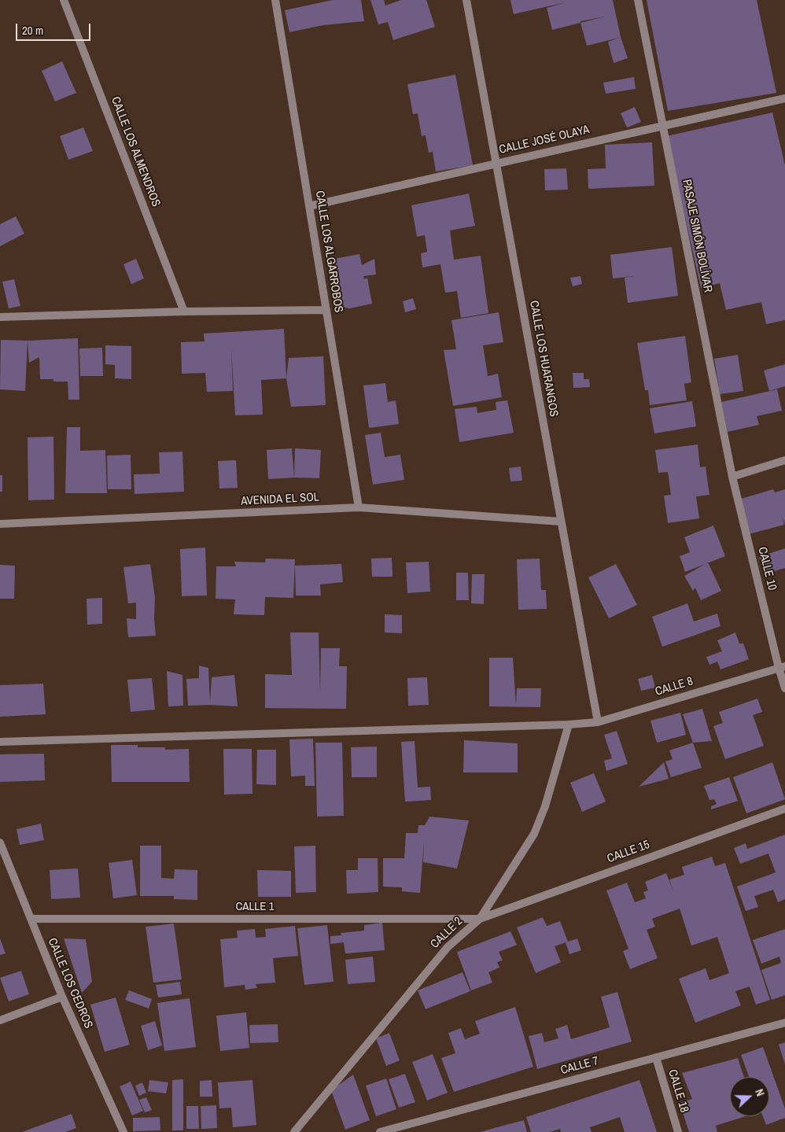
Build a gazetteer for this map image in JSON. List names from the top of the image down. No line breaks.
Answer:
{"streets":{"street":["CALLE JOSÉ OLAYA","CALLE LOS ALMENDROS","PASAJE SIMÓN BOLÍVAR","CALLE LOS ALGARROBOS","CALLE LOS HUARANGOS","AVENIDA EL SOL","CALLE 10","CALLE 8","CALLE 15","CALLE 1","CALLE 2","CALLE LOS CEDROS","CALLE 7","CALLE 18"]},"crossings":[["CALLE JOSÉ OLAYA","PASAJE SIMÓN BOLÍVAR"],["CALLE JOSÉ OLAYA","CALLE LOS ALGARROBOS"],["CALLE JOSÉ OLAYA","CALLE LOS HUARANGOS"],["PASAJE SIMÓN BOLÍVAR","CALLE 10"],["CALLE LOS ALGARROBOS","AVENIDA EL SOL"],["CALLE LOS HUARANGOS","AVENIDA EL SOL"],["CALLE LOS HUARANGOS","CALLE 8"],["CALLE 10","CALLE 8"],["CALLE 8","CALLE 2"],["CALLE 15","CALLE 1"],["CALLE 15","CALLE 2"],["CALLE 1","CALLE 2"],["CALLE 1","CALLE LOS CEDROS"],["CALLE 7","CALLE 18"]],"scale_bar":"20 m","north":"right"}
